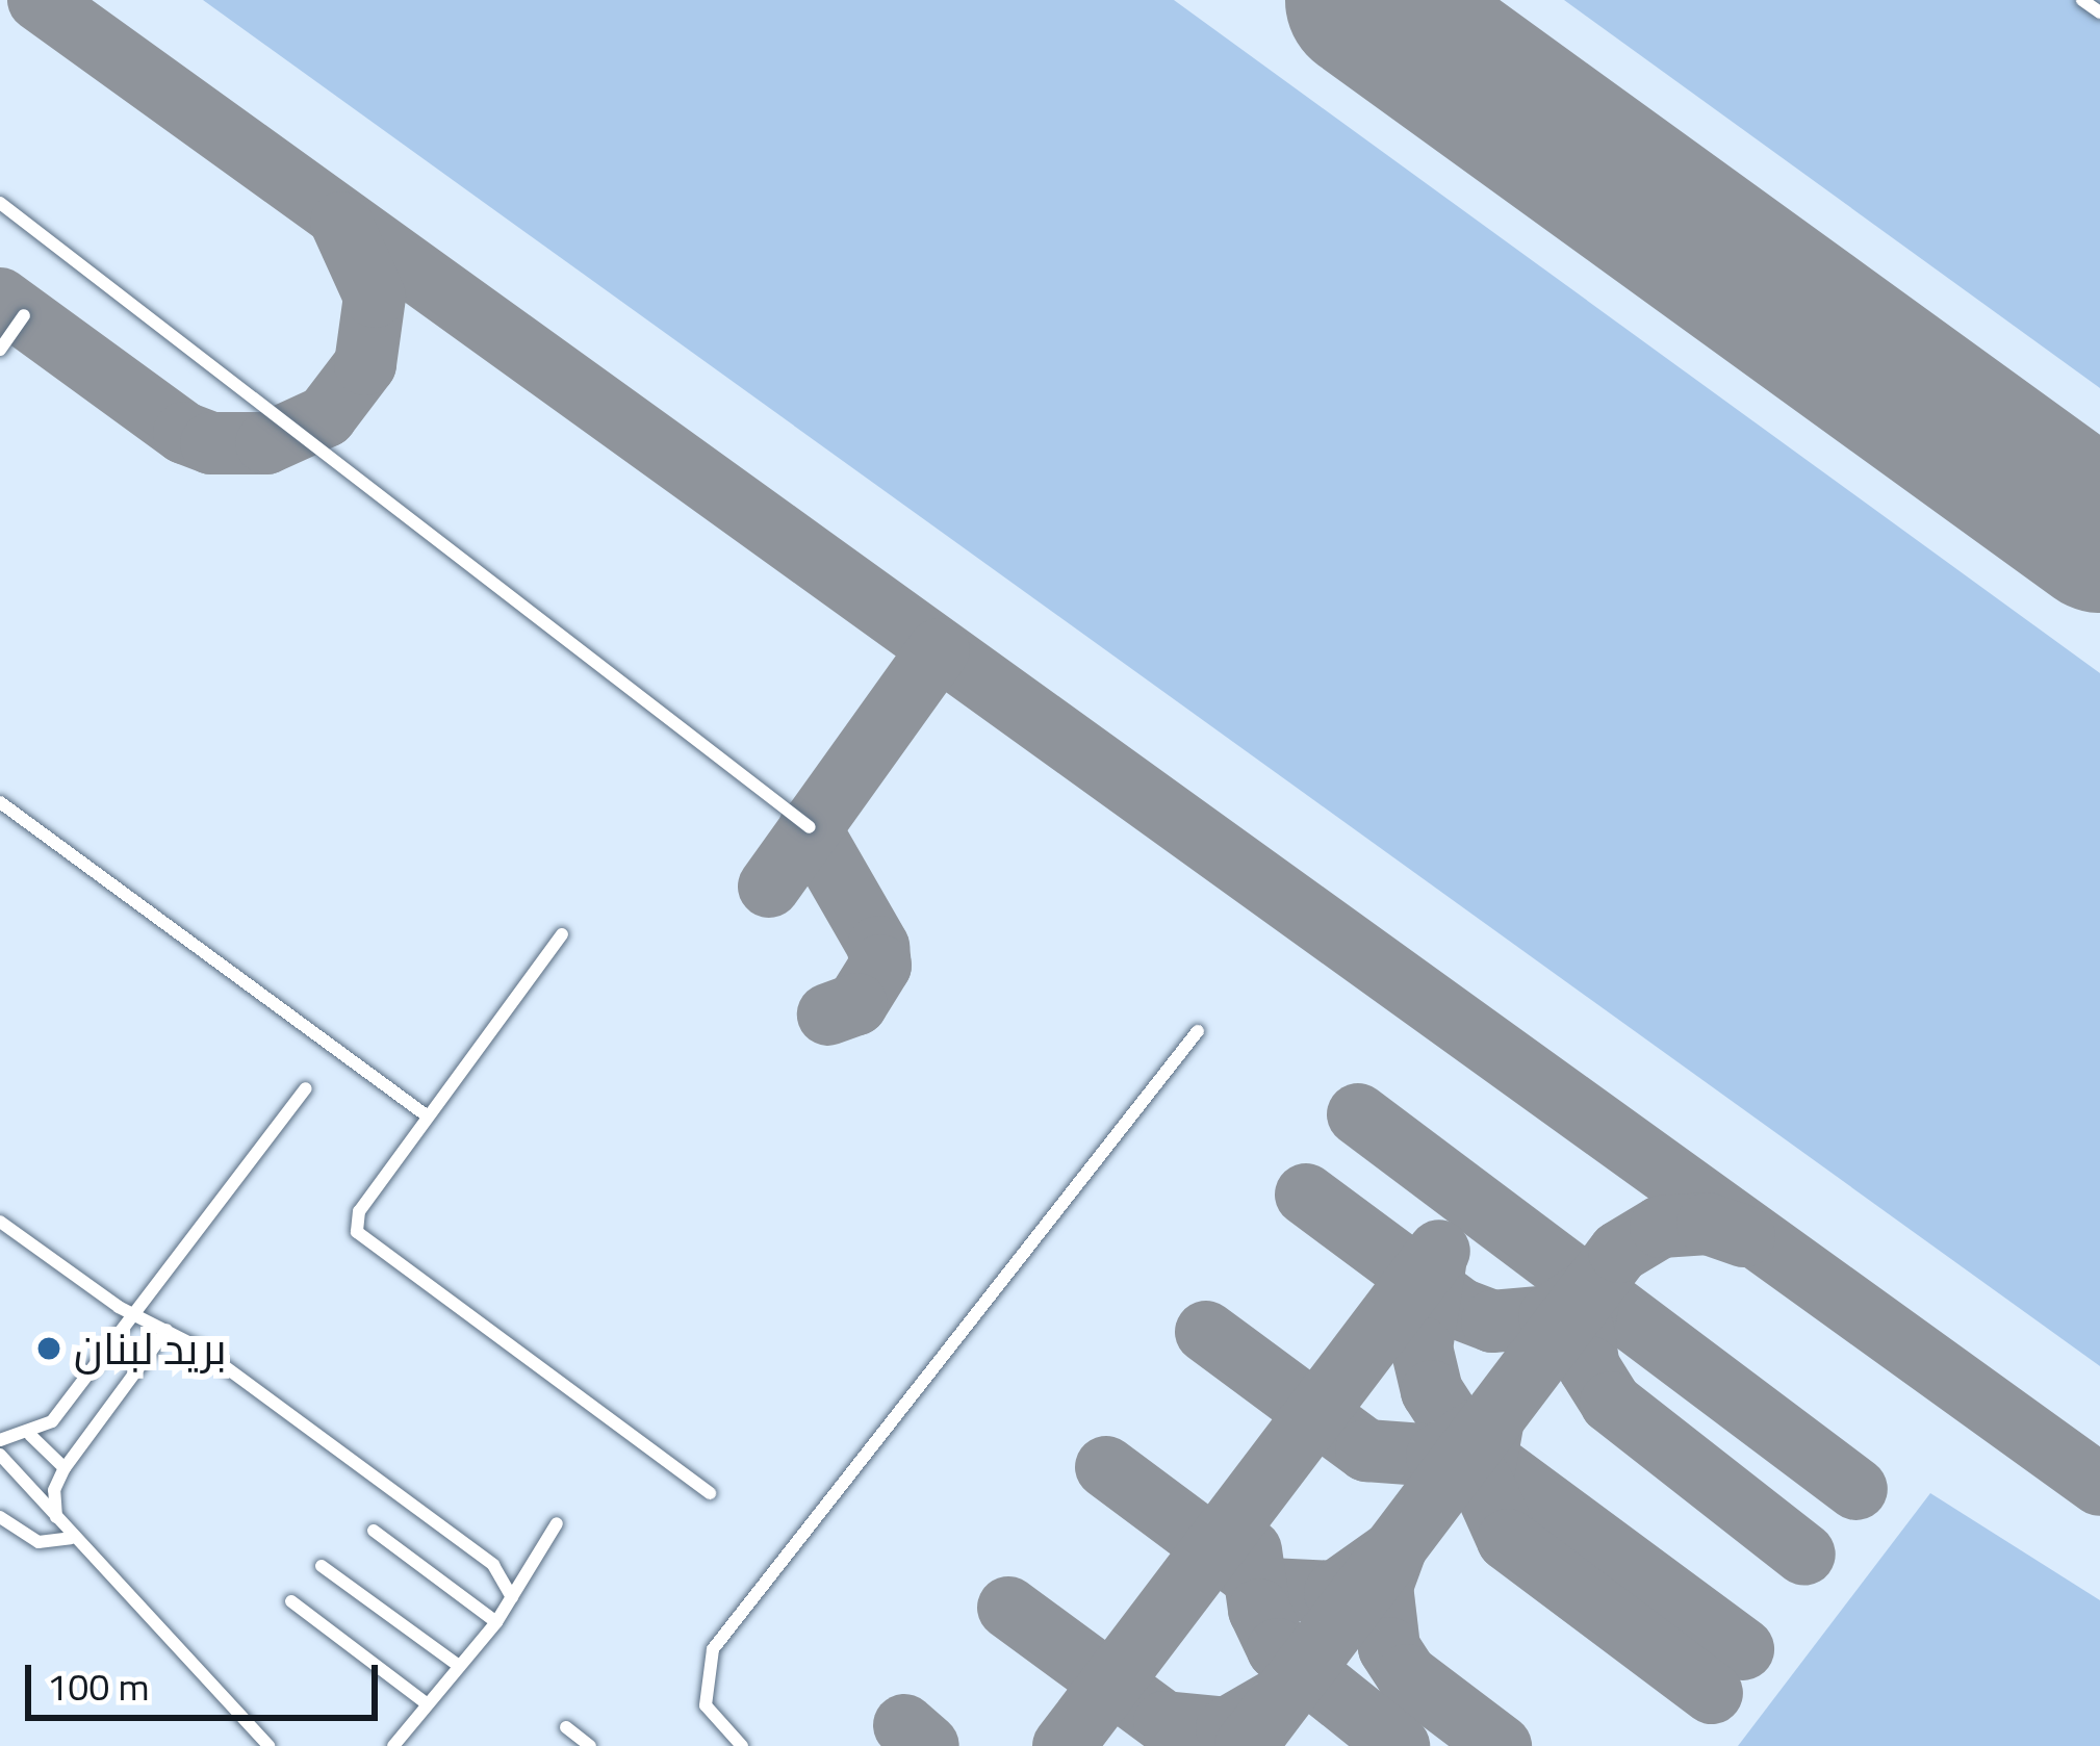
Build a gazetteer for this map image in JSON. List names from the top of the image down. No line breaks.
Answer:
{"places":["بريد لبنان"],"scale_bar":"100 m"}
